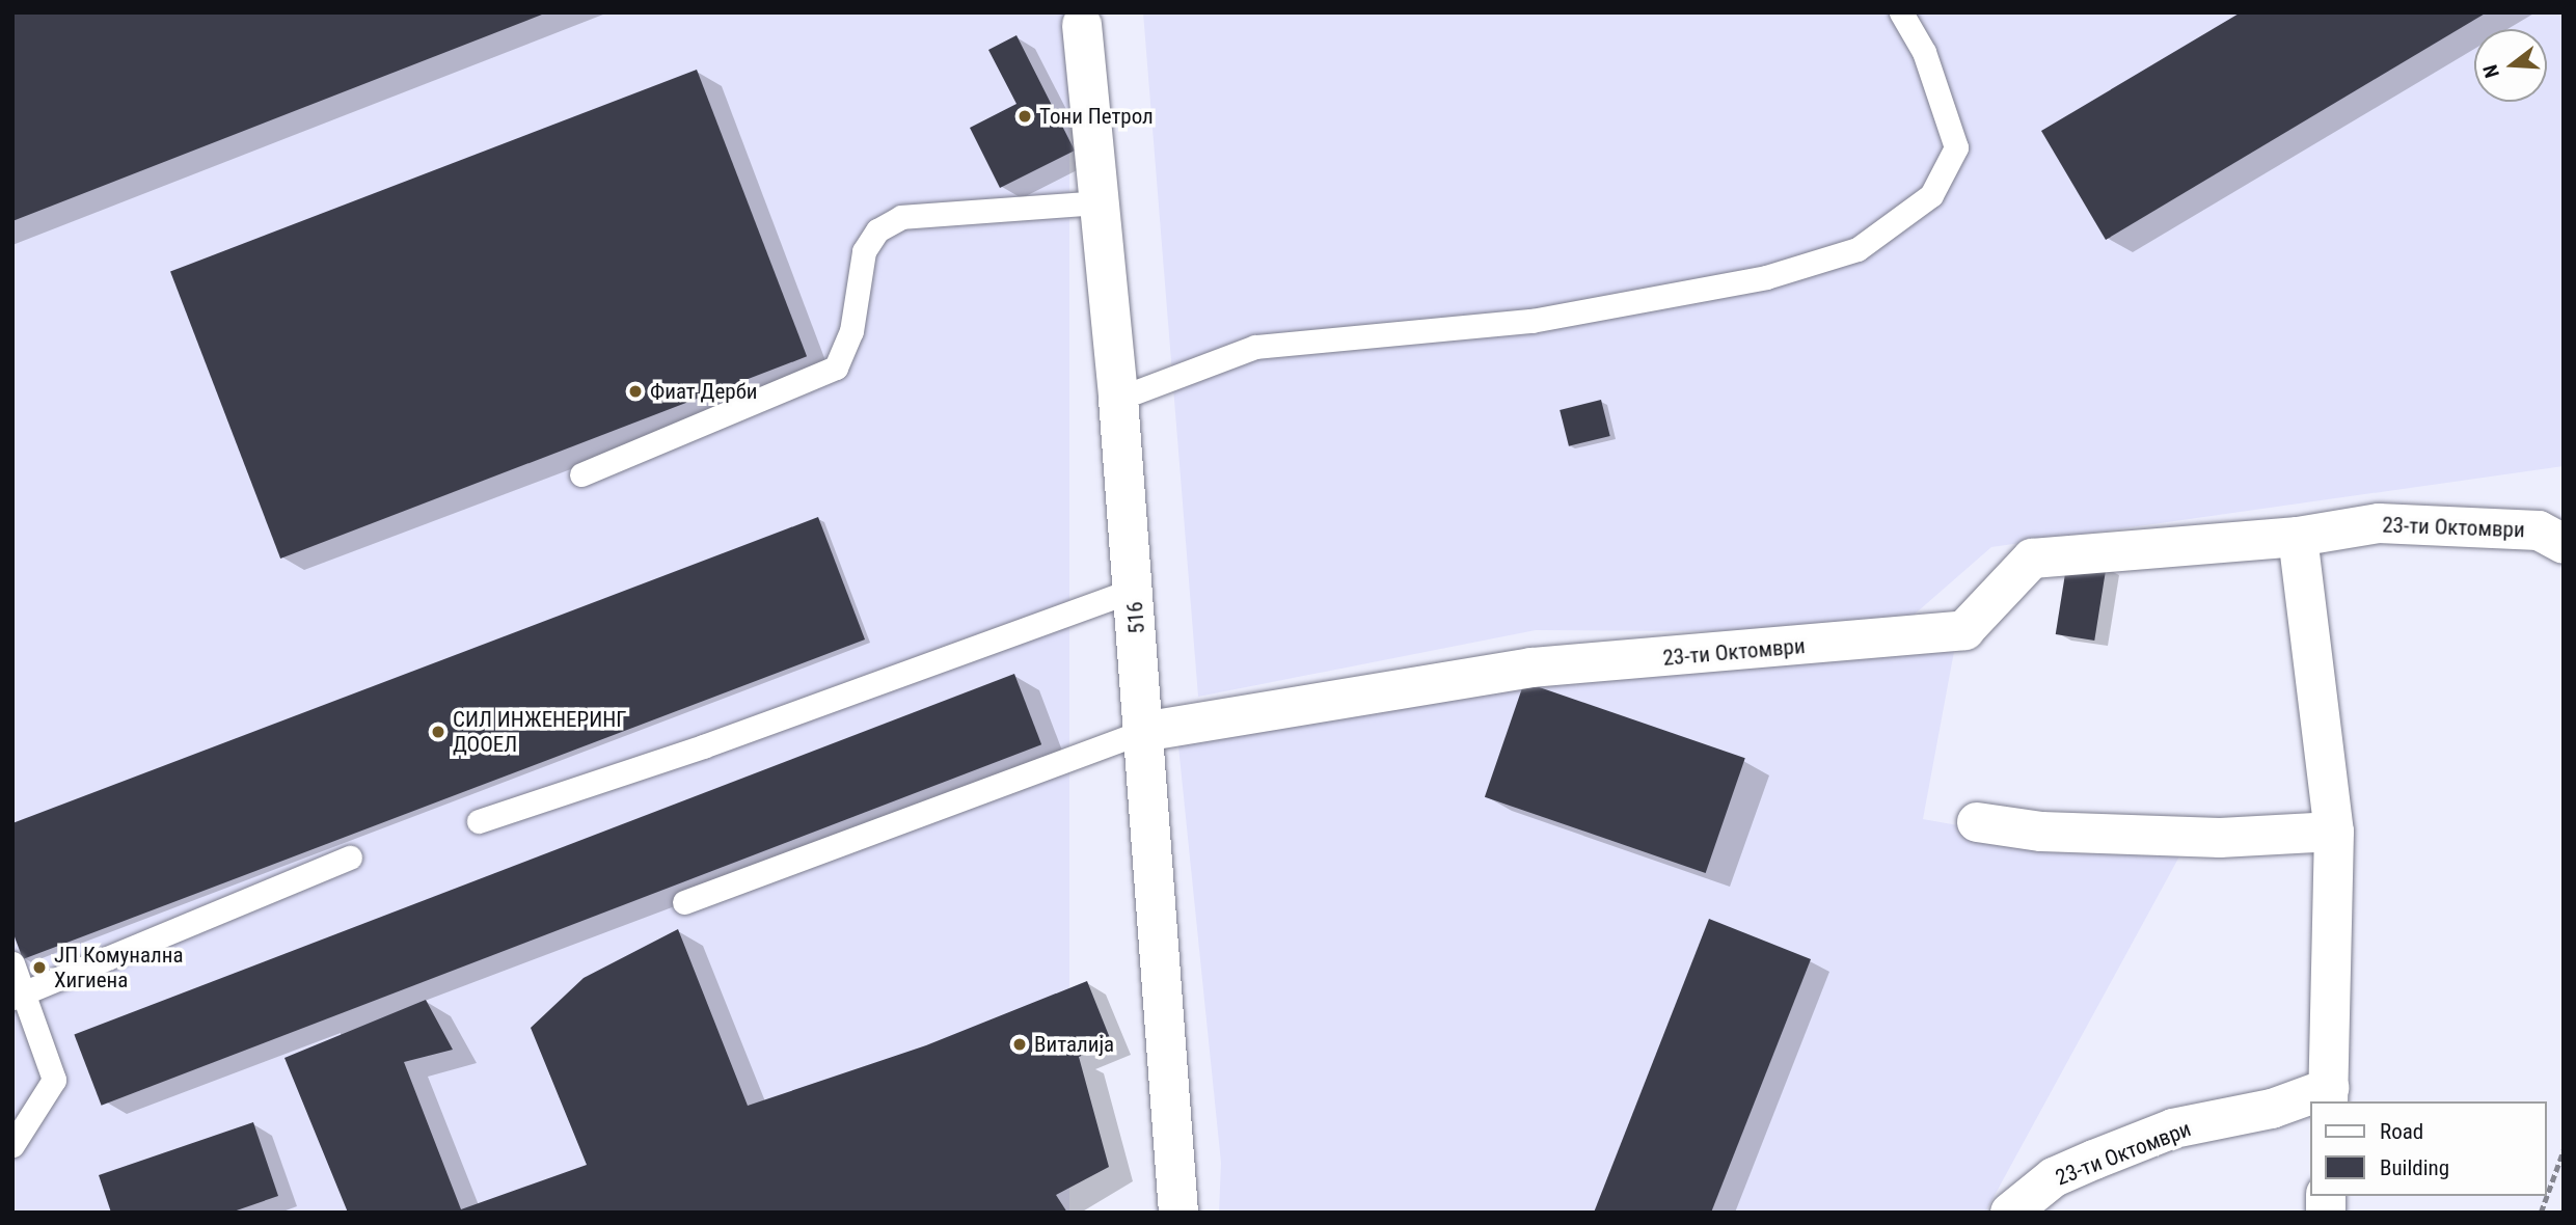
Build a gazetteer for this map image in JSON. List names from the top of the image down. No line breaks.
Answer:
{"streets":{"street":["23-ти Октомври","516"]},"crossings":[["23-ти Октомври","516"]],"places":["Тони Петрол","Фиат Дерби","СИЛ ИНЖЕНЕРИНГ ДООЕЛ","ЈП Комунална Хигиена","Виталија"],"legend":["Road","Building"],"north":"left"}
